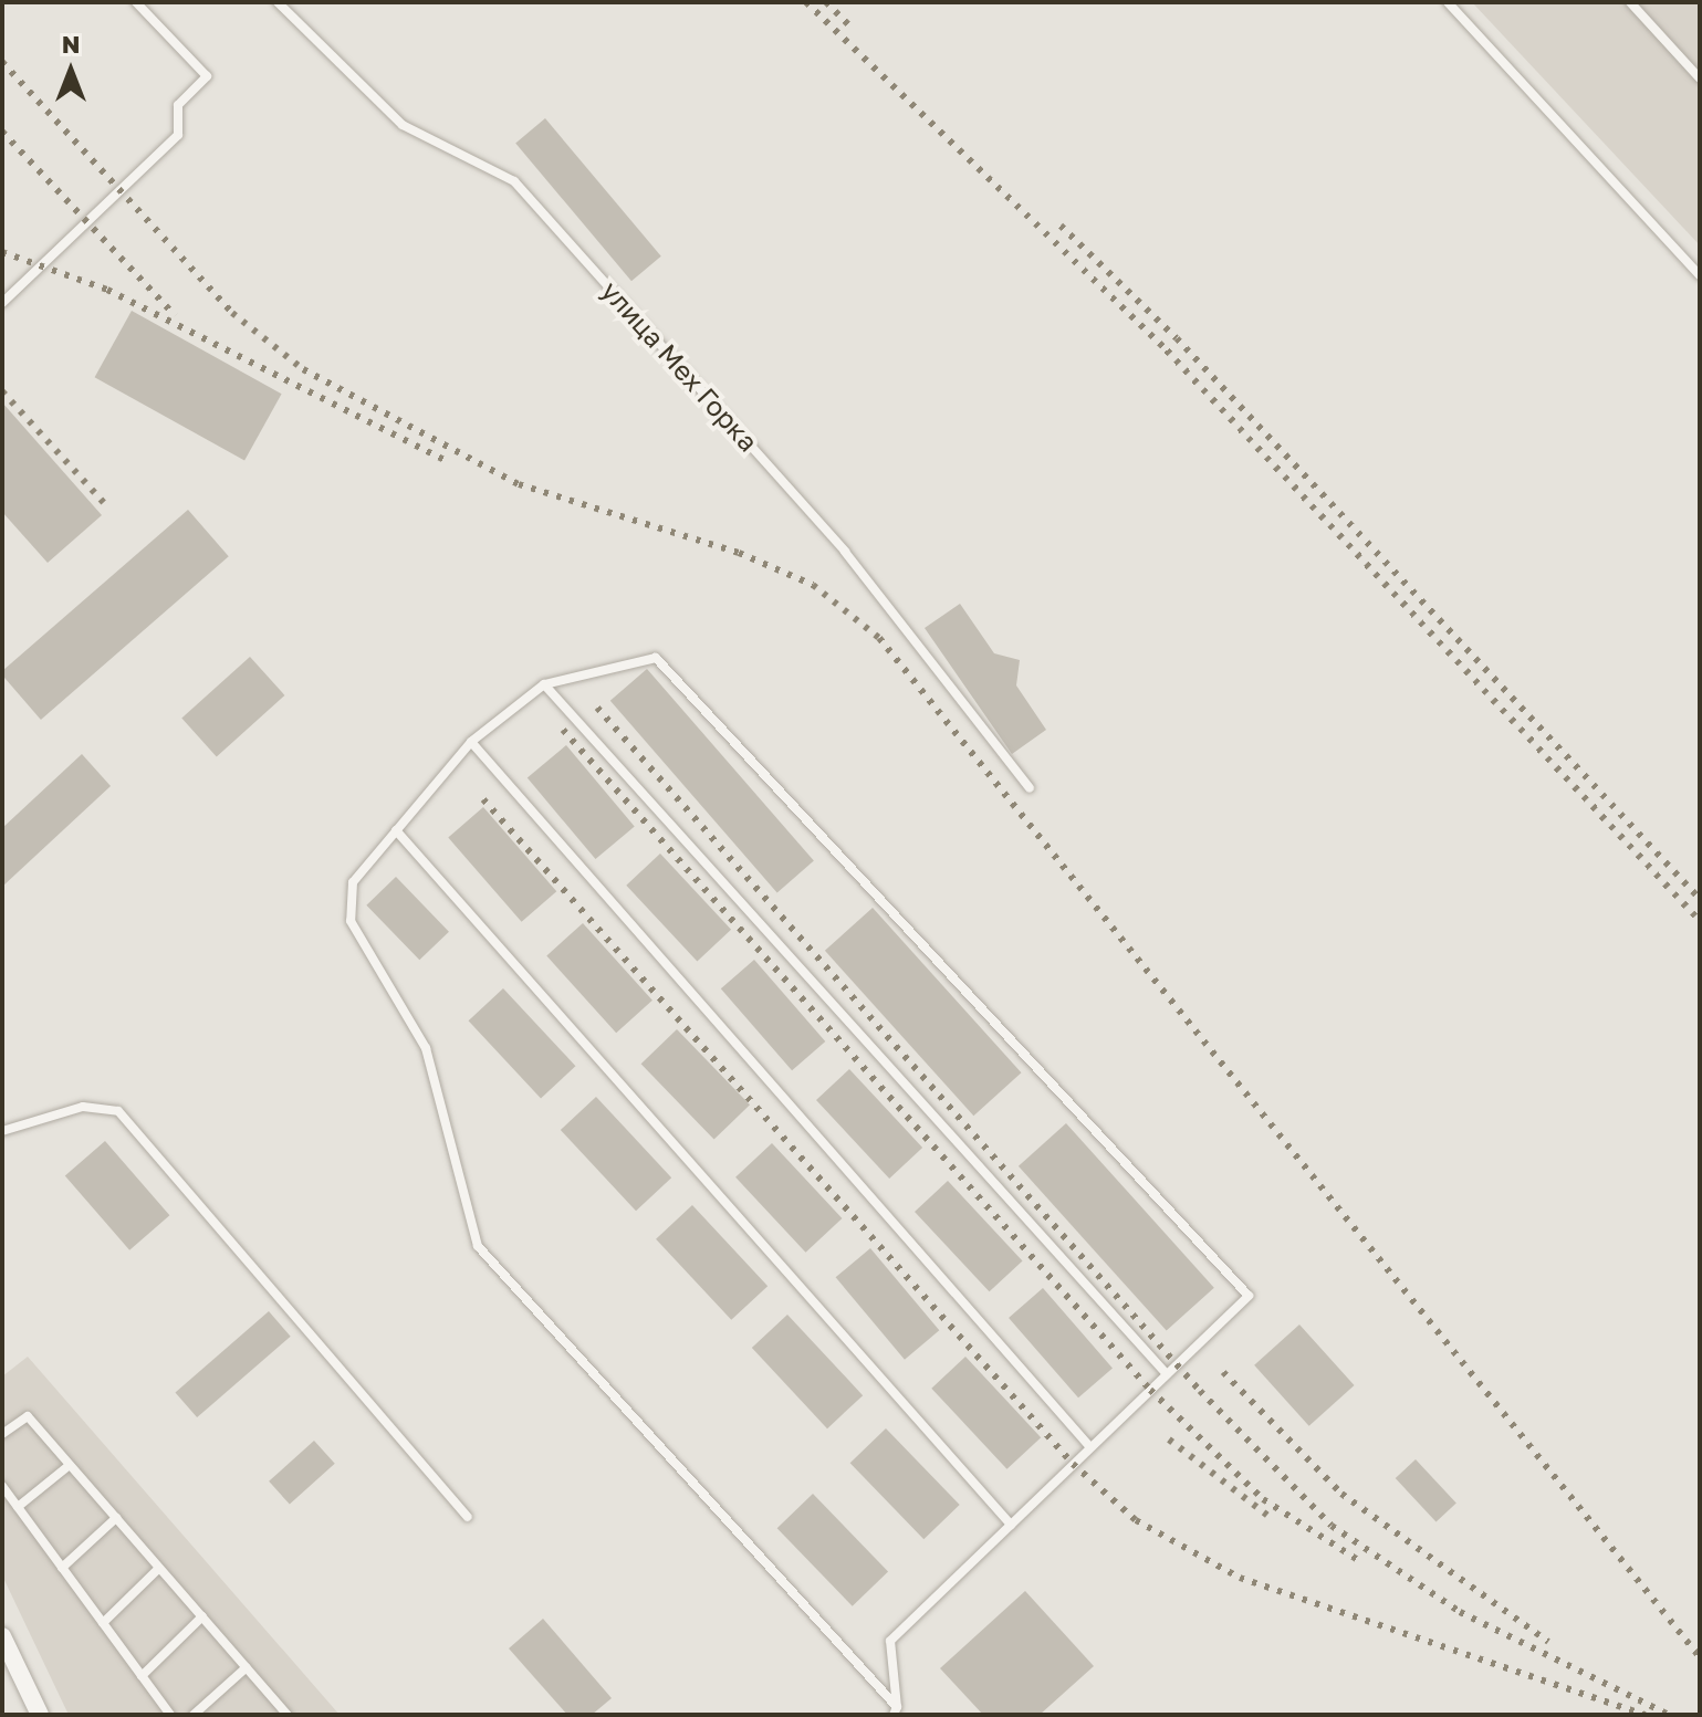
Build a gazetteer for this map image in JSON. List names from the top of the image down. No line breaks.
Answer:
{"streets":{"lane":["улица Мех Горка"]},"north":"top"}
